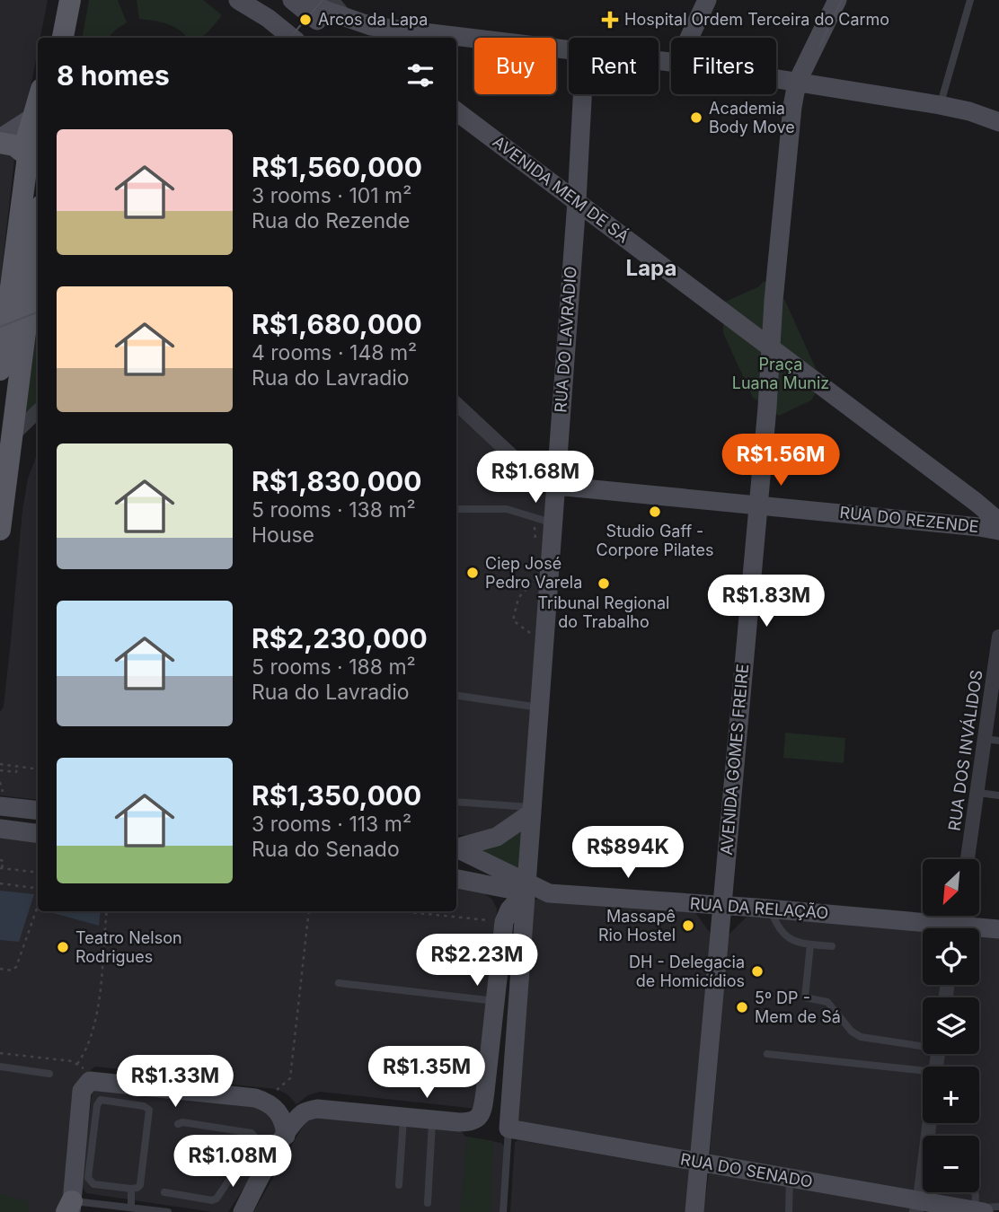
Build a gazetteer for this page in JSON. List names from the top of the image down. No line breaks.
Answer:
{"streets":{"street":["AVENIDA MEM DE SÁ","RUA DO LAVRADIO","RUA DO REZENDE","RUA DOS INVÁLIDOS","AVENIDA GOMES FREIRE","RUA DA RELAÇÃO","RUA DO SENADO"]},"crossings":[["AVENIDA MEM DE SÁ","RUA DO LAVRADIO"],["AVENIDA MEM DE SÁ","AVENIDA GOMES FREIRE"],["RUA DO LAVRADIO","RUA DO REZENDE"],["RUA DO LAVRADIO","RUA DA RELAÇÃO"],["RUA DO LAVRADIO","RUA DO SENADO"],["RUA DO REZENDE","AVENIDA GOMES FREIRE"],["AVENIDA GOMES FREIRE","RUA DA RELAÇÃO"],["AVENIDA GOMES FREIRE","RUA DO SENADO"]],"districts":["Lapa"],"parks":["Praça Luana Muniz"],"places":{"other":["Arcos da Lapa","Academia Body Move","Studio Gaff - Corpore Pilates","Ciep José Pedro Varela","Tribunal Regional do Trabalho","Massapê Rio Hostel","Teatro Nelson Rodrigues","DH - Delegacia de Homicídios","5º DP - Mem de Sá"],"health":["Hospital Ordem Terceira do Carmo"]},"north":"bottom left","page":{"chip":["Buy","Rent","Filters"],"heading":"8 homes","list":[{"name":"R$1,560,000","note":"3 rooms · 101 m² · Rua do Rezende"},{"name":"R$1,680,000","note":"4 rooms · 148 m² · Rua do Lavradio"},{"name":"R$1,830,000","note":"5 rooms · 138 m² · House"},{"name":"R$2,230,000","note":"5 rooms · 188 m² · Rua do Lavradio"},{"name":"R$1,350,000","note":"3 rooms · 113 m² · Rua do Senado"}],"price":["R$1.56M","R$1.68M","R$1.83M","R$894K","R$2.23M","R$1.35M","R$1.33M","R$1.08M"],"map_buttons":["+","−"]}}
